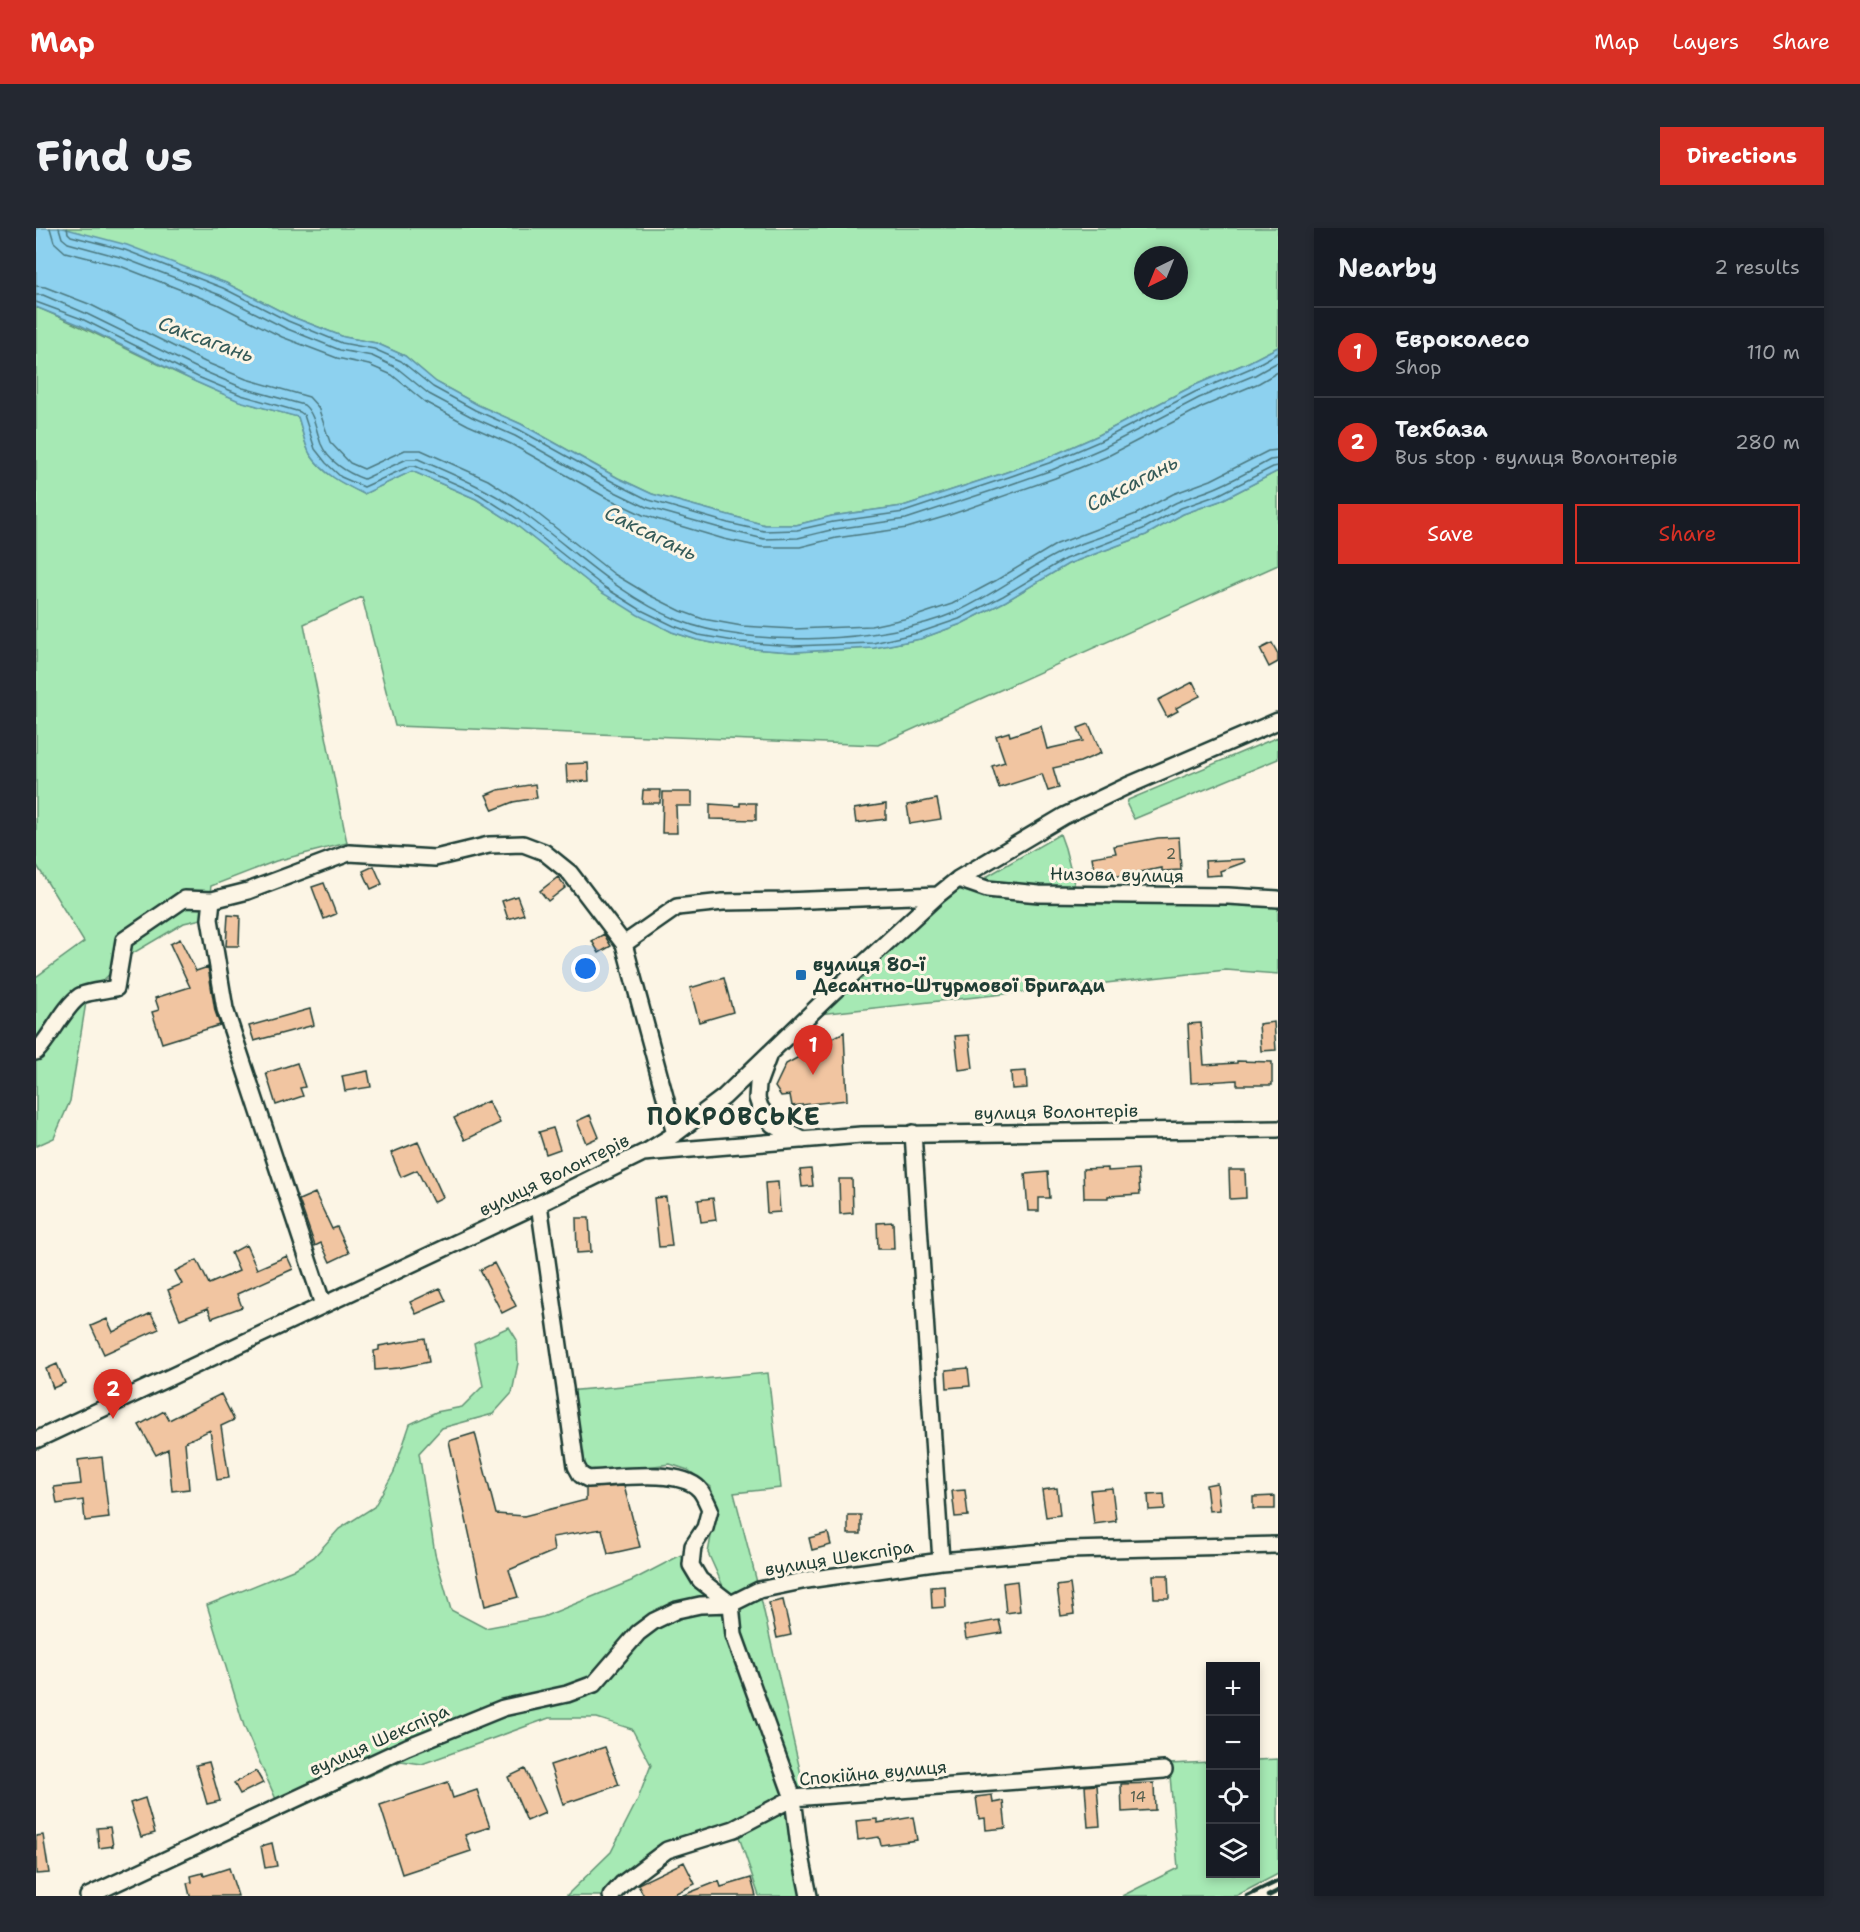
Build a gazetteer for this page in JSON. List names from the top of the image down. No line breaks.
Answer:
{"streets":{"street":["Низова вулиця","вулиця Волонтерів","вулиця Шекспіра","Спокійна вулиця"]},"districts":["ПОКРОВСЬКЕ"],"water":["Саксагань"],"places":{"transit":["вулиця 80-ї Десантно-Штурмової Бригади"]},"house_numbers":["2","14"],"north":"bottom left","page":{"header":"Map","nav":["Map","Layers","Share"],"buttons":["Directions",["Save","Share"]],"title":"Find us","heading":["Nearby","2 results"],"list":[{"mark":"1","name":"Евроколесо","note":"Shop","value":"110 m"},{"mark":"2","name":"Техбаза","note":"Bus stop · вулиця Волонтерів","value":"280 m"}],"pins":["1","2"],"map_buttons":["+","−"]}}
